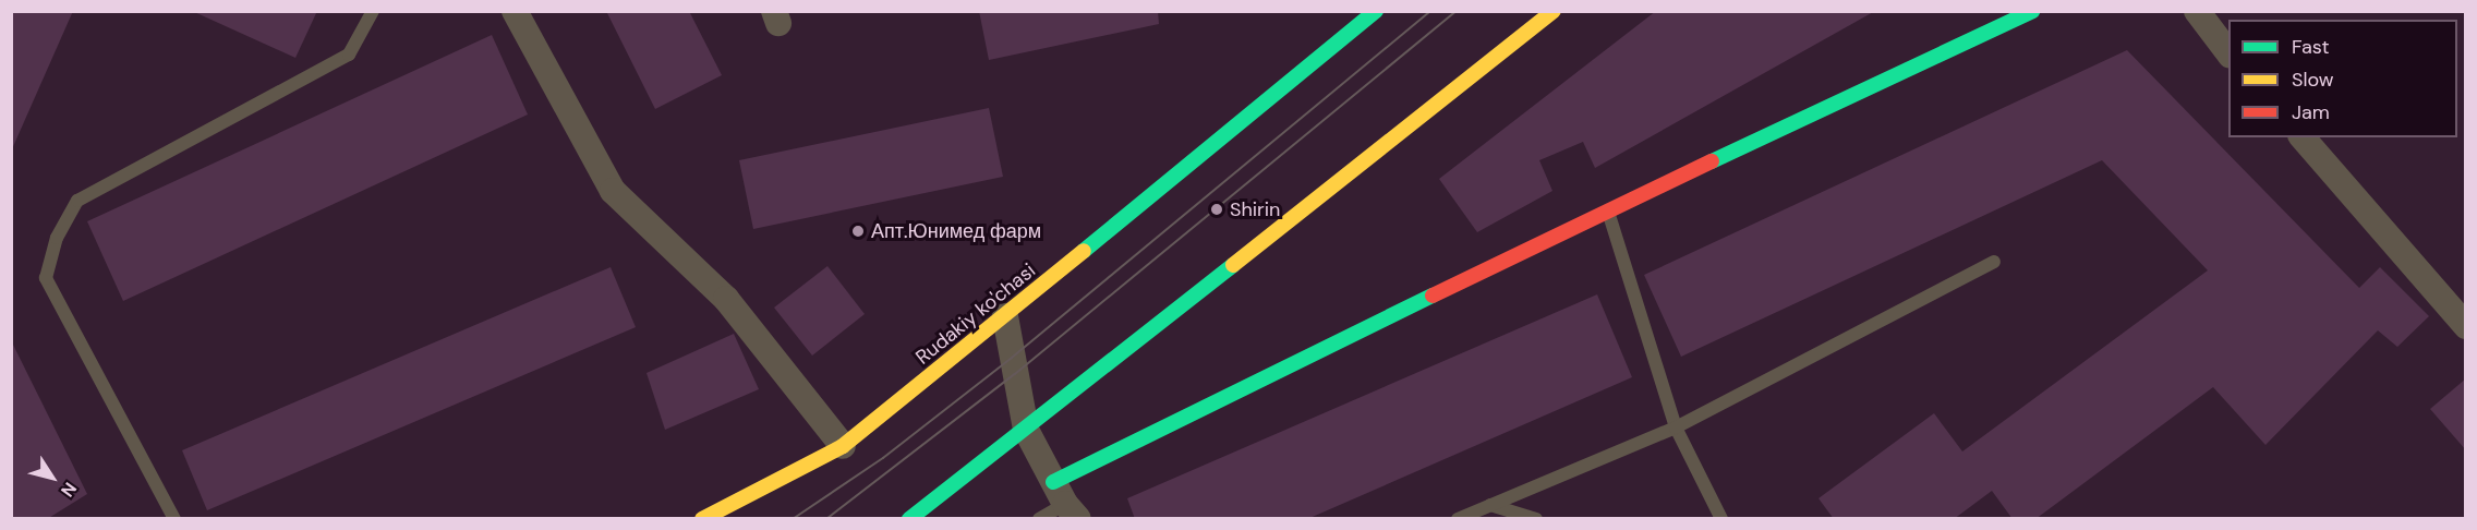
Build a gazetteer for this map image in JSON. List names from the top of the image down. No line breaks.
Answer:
{"streets":{"main road":["Rudakiy ko'chasi"]},"places":["Shirin","Апт.Юнимед фарм"],"legend":["Fast","Slow","Jam"],"north":"bottom right"}
